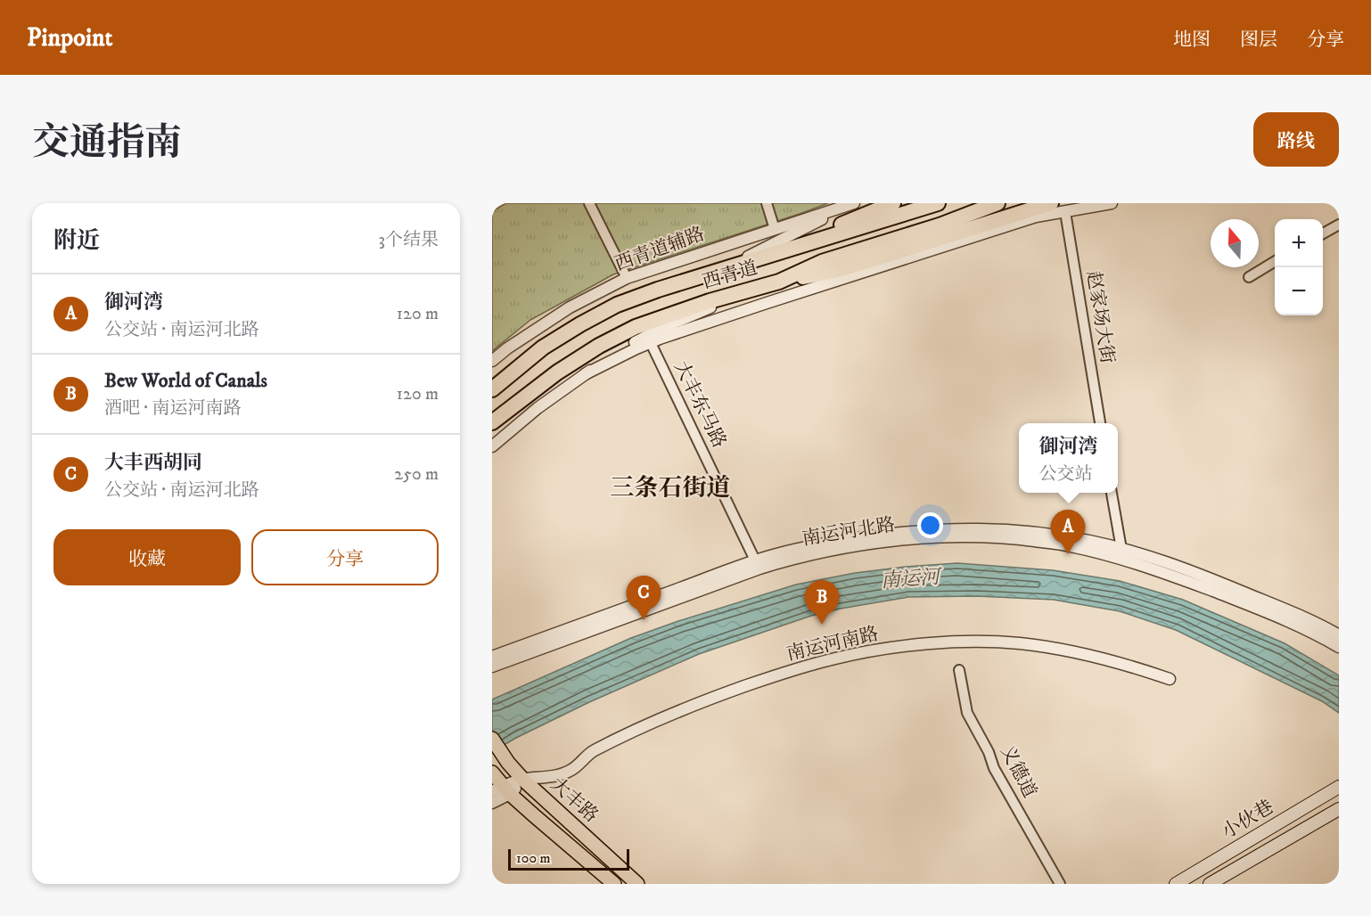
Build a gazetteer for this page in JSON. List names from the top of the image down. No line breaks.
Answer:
{"streets":{"highway":["西青道"],"main road":["大丰路","小伙巷"],"street":["西青道辅路","赵家场大街","大丰东马路","南运河北路","南运河南路","义德道"]},"crossings":[["大丰东马路","南运河北路"],["南运河南路","大丰路"]],"districts":["三条石街道"],"water":["南运河"],"scale_bar":"100 m","north":"top","page":{"header":"Pinpoint","nav":["地图","图层","分享"],"title":"交通指南","buttons":["路线",["收藏","分享"]],"heading":["附近","3个结果"],"map_buttons":["+","−"],"list":[{"mark":"A","name":"御河湾","note":"公交站 · 南运河北路","value":"120 m"},{"mark":"B","name":"Bew World of Canals","note":"酒吧 · 南运河南路","value":"120 m"},{"mark":"C","name":"大丰西胡同","note":"公交站 · 南运河北路","value":"250 m"}],"popup":["御河湾","公交站"],"pins":["A","C","B"],"scale":"100 m"}}
